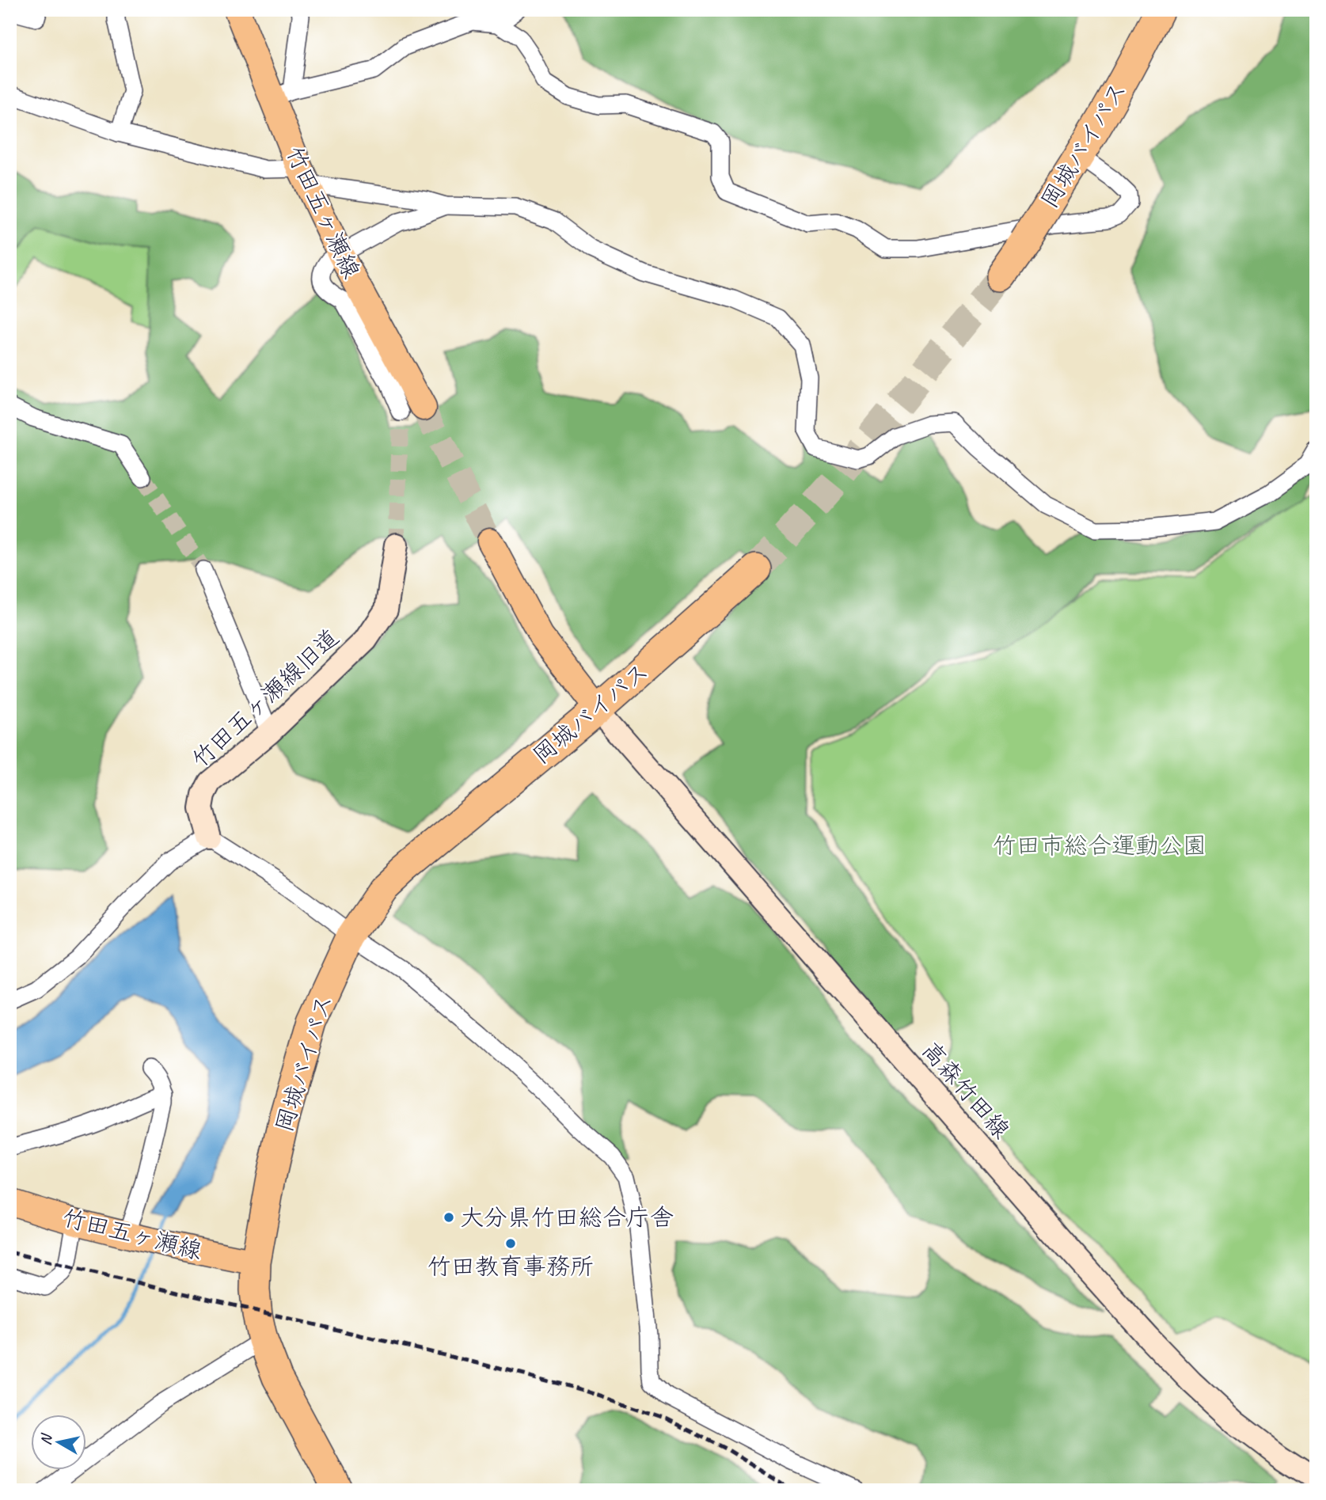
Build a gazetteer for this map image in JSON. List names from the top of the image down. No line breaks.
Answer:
{"streets":{"highway":["岡城バイパス"],"main road":["竹田五ヶ瀬線","竹田五ヶ瀬線旧道","高森竹田線"]},"crossings":[["岡城バイパス","竹田五ヶ瀬線"],["岡城バイパス","高森竹田線"]],"parks":["竹田市総合運動公園"],"places":["大分県竹田総合庁舎","竹田教育事務所"],"north":"left"}
